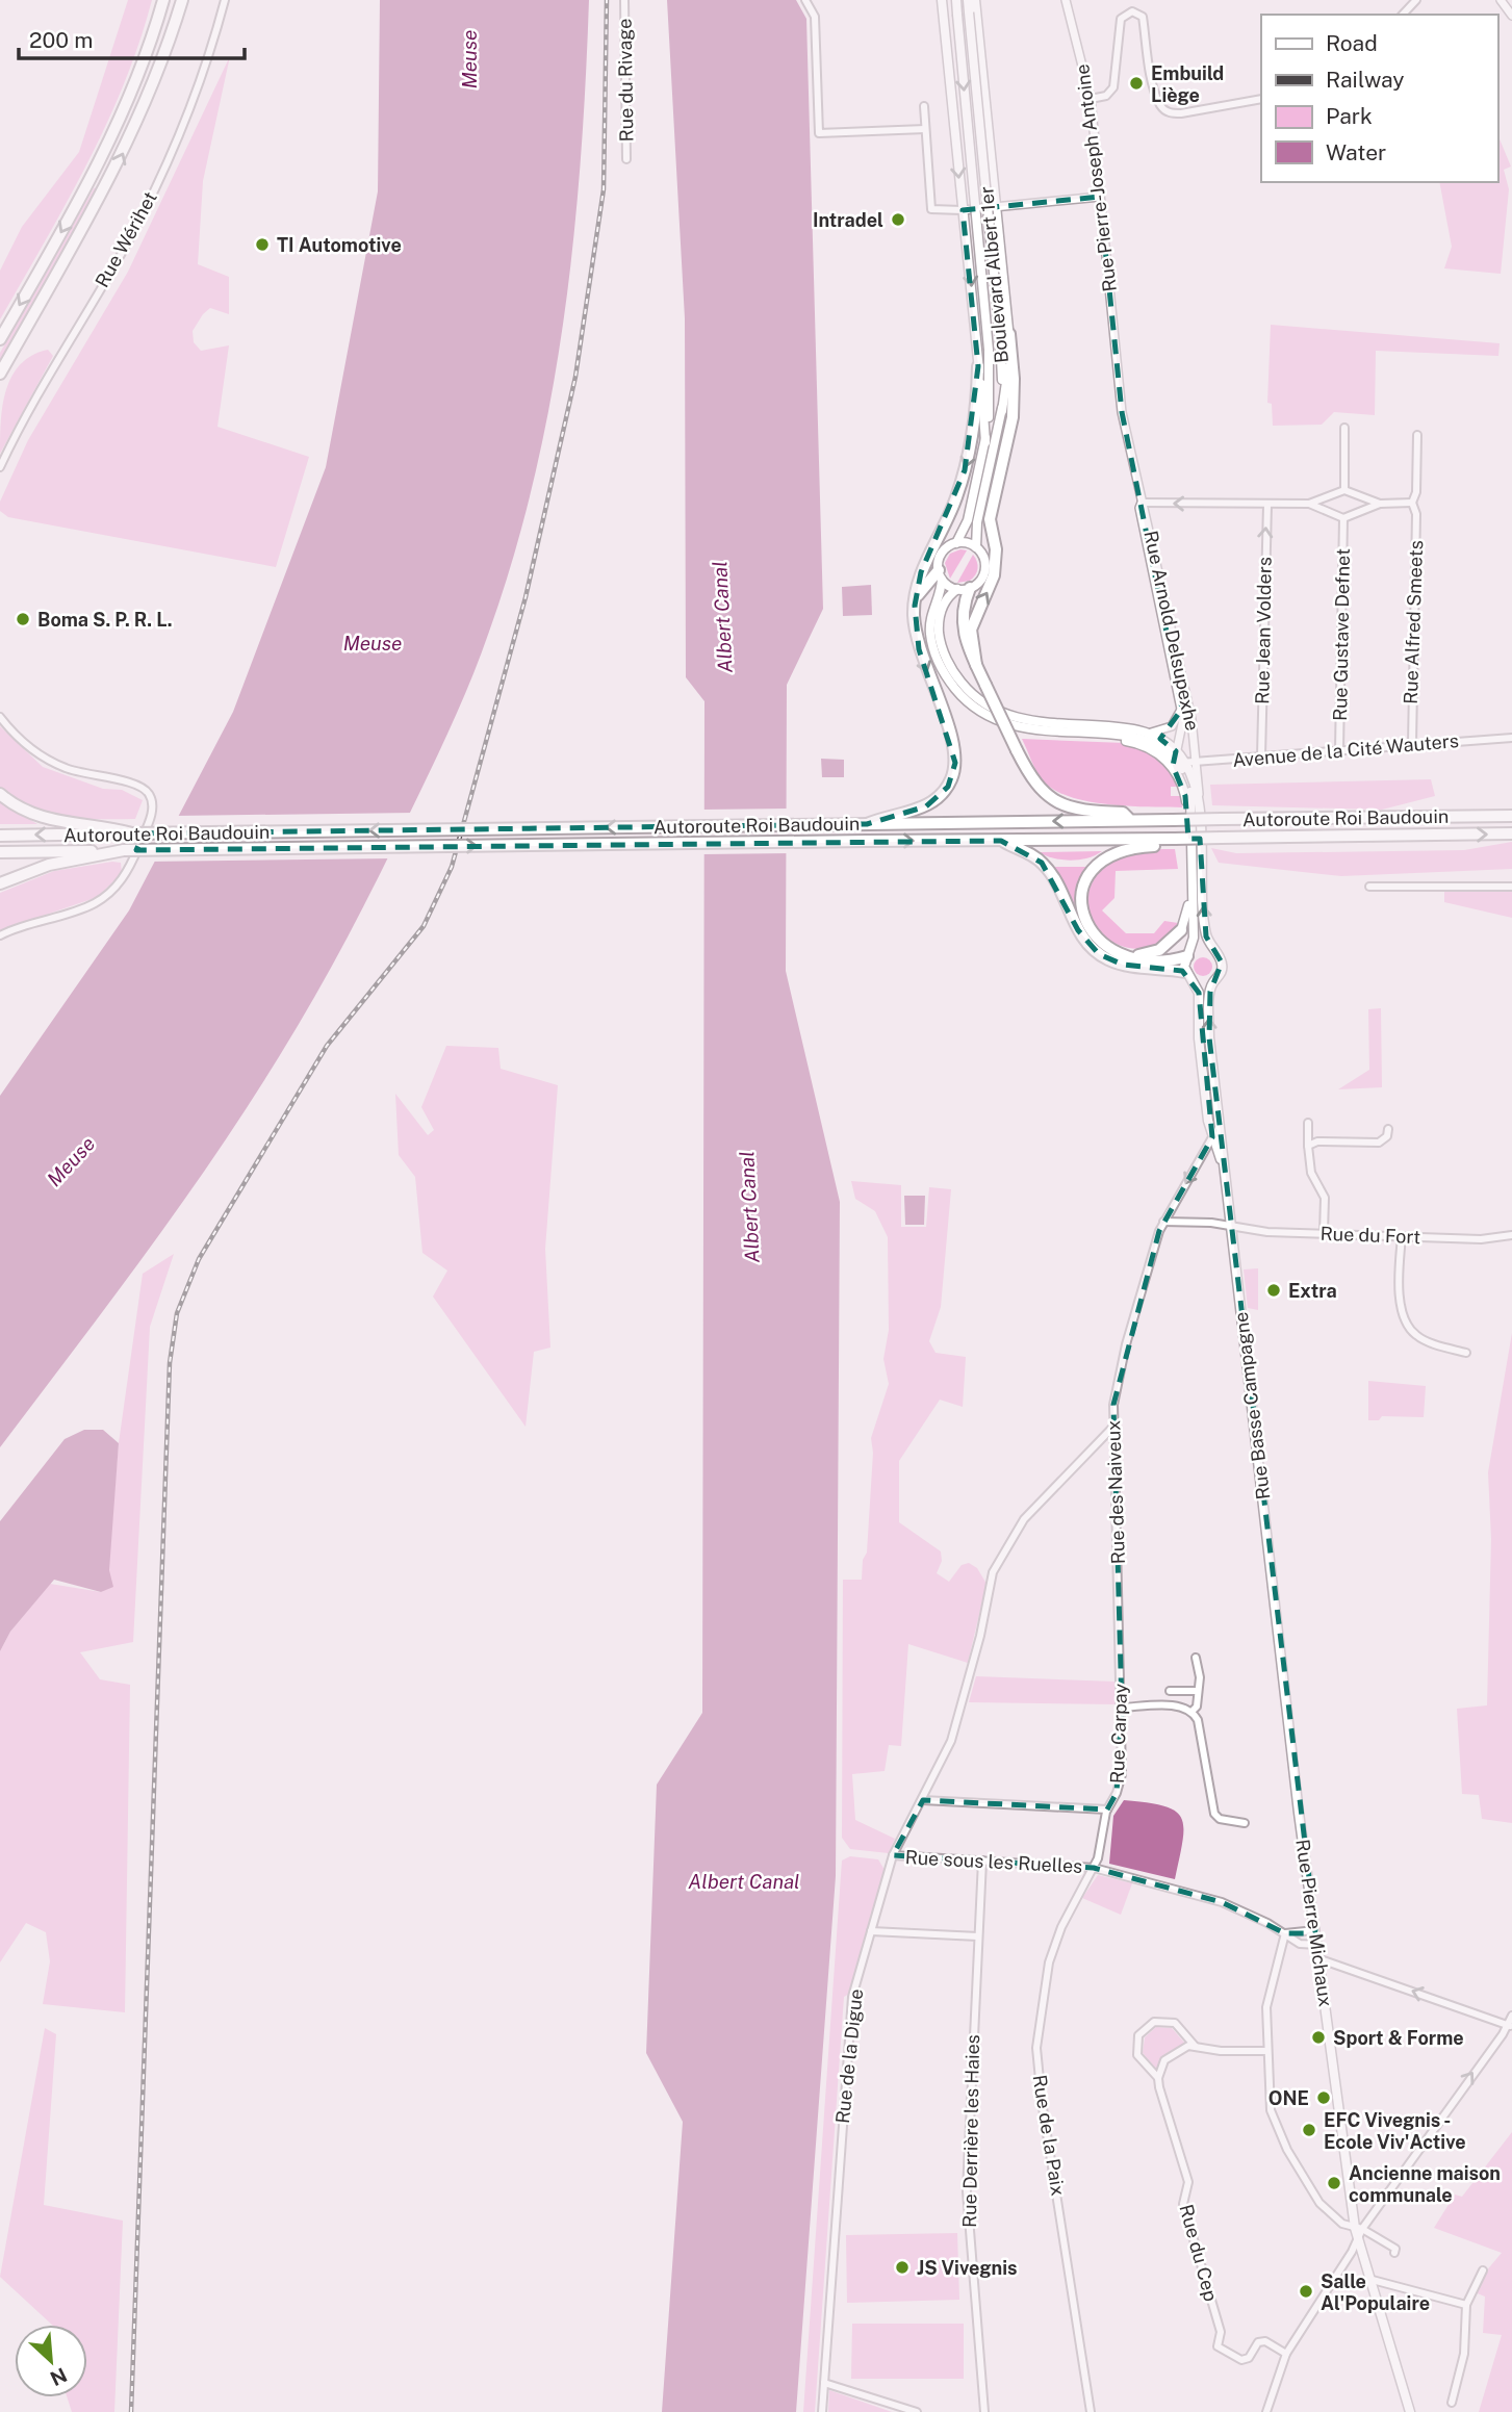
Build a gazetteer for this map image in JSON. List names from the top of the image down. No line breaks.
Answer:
{"streets":{"highway":["Autoroute Roi Baudouin"],"main road":["Boulevard Albert 1er","Rue Basse Campagne","Rue Pierre Michaux"],"street":["Rue du Rivage","Rue Pierre-Joseph Antoine","Rue Wérihet","Rue Alfred Smeets","Rue Arnold Delsupexhe","Rue Jean Volders","Rue Gustave Defnet","Avenue de la Cité Wauters","Rue du Fort","Rue des Naiveux","Rue Carpay","Rue sous les Ruelles","Rue de la Digue","Rue Derrière les Haies","Rue de la Paix","Rue du Cep"]},"crossings":[["Rue Pierre-Joseph Antoine","Rue Arnold Delsupexhe"],["Boulevard Albert 1er","Rue Arnold Delsupexhe"],["Boulevard Albert 1er","Avenue de la Cité Wauters"],["Boulevard Albert 1er","Rue Basse Campagne"],["Rue Alfred Smeets","Avenue de la Cité Wauters"],["Rue Arnold Delsupexhe","Avenue de la Cité Wauters"],["Rue Arnold Delsupexhe","Rue Basse Campagne"],["Rue Jean Volders","Avenue de la Cité Wauters"],["Rue Gustave Defnet","Avenue de la Cité Wauters"],["Avenue de la Cité Wauters","Rue Basse Campagne"],["Rue du Fort","Rue Basse Campagne"],["Rue Basse Campagne","Rue des Naiveux"],["Rue Basse Campagne","Rue Pierre Michaux"],["Rue des Naiveux","Rue Carpay"],["Rue des Naiveux","Rue de la Digue"],["Rue Carpay","Rue sous les Ruelles"],["Rue Carpay","Rue de la Paix"],["Rue sous les Ruelles","Rue Pierre Michaux"],["Rue sous les Ruelles","Rue de la Digue"],["Rue sous les Ruelles","Rue Derrière les Haies"],["Rue sous les Ruelles","Rue de la Paix"]],"one_way":["Rue Jean Volders"],"water":["Meuse","Albert Canal"],"places":["Embuild Liège","Intradel","TI Automotive","Boma S. P. R. L.","Extra","Sport & Forme","ONE","EFC Vivegnis - Ecole Viv'Active","Ancienne maison communale","JS Vivegnis","Salle Al'Populaire"],"legend":["Road","Railway","Park","Water"],"scale_bar":"200 m","north":"bottom right"}
